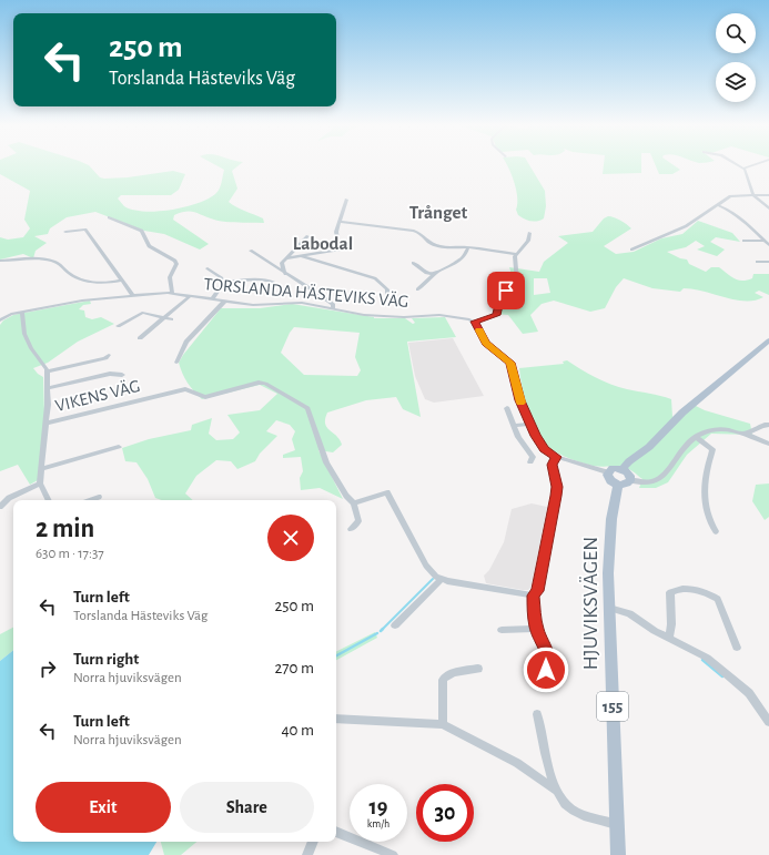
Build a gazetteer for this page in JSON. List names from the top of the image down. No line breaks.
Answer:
{"streets":{"main road":["HJUVIKSVÄGEN","155"],"street":["TORSLANDA HÄSTEVIKS VÄG","VIKENS VÄG"]},"crossings":[["TORSLANDA HÄSTEVIKS VÄG","VIKENS VÄG"]],"districts":["Trånget","Labodal"],"page":{"turn":["250 m","Torslanda Hästeviks Väg"],"heading":["2 min","630 m · 17:37"],"list":[{"name":"Turn left","note":"Torslanda Hästeviks Väg","value":"250 m"},{"name":"Turn right","note":"Norra hjuviksvägen","value":"270 m"},{"name":"Turn left","note":"Norra hjuviksvägen","value":"40 m"}],"buttons":["Exit","Share"],"speed":"19 km/h","limit":"30"}}
